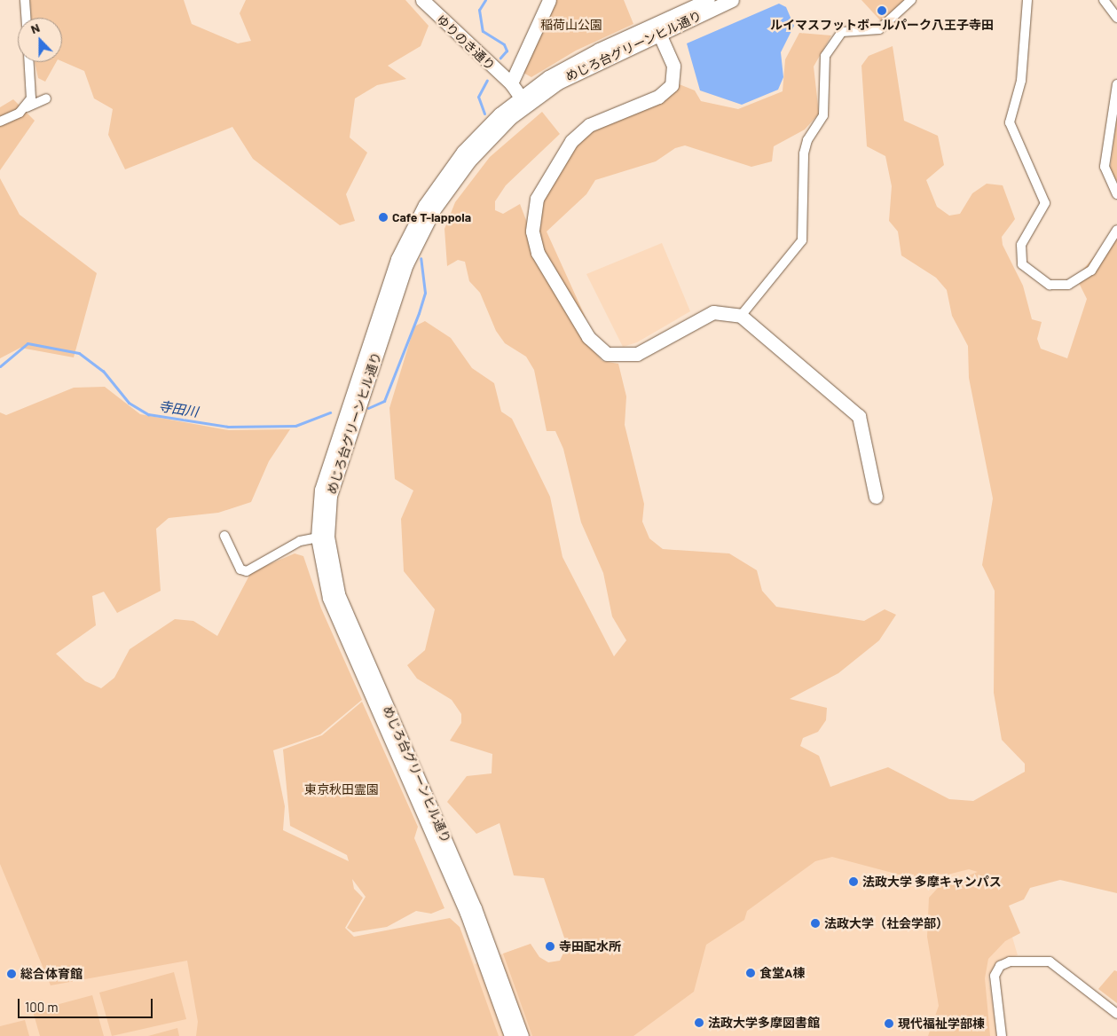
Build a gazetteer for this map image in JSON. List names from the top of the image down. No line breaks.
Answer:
{"streets":{"street":["ゆりのき通り","めじろ台グリーンヒル通り"]},"crossings":[["ゆりのき通り","めじろ台グリーンヒル通り"]],"water":["寺田川"],"parks":["稲荷山公園","東京秋田霊園"],"places":["ルイマスフットボールパーク八王子寺田","Cafe T-lappola","法政大学 多摩キャンパス","法政大学（社会学部）","寺田配水所","食堂A棟","総合体育館","法政大学多摩図書館","現代福祉学部棟"],"scale_bar":"100 m","north":"top"}
